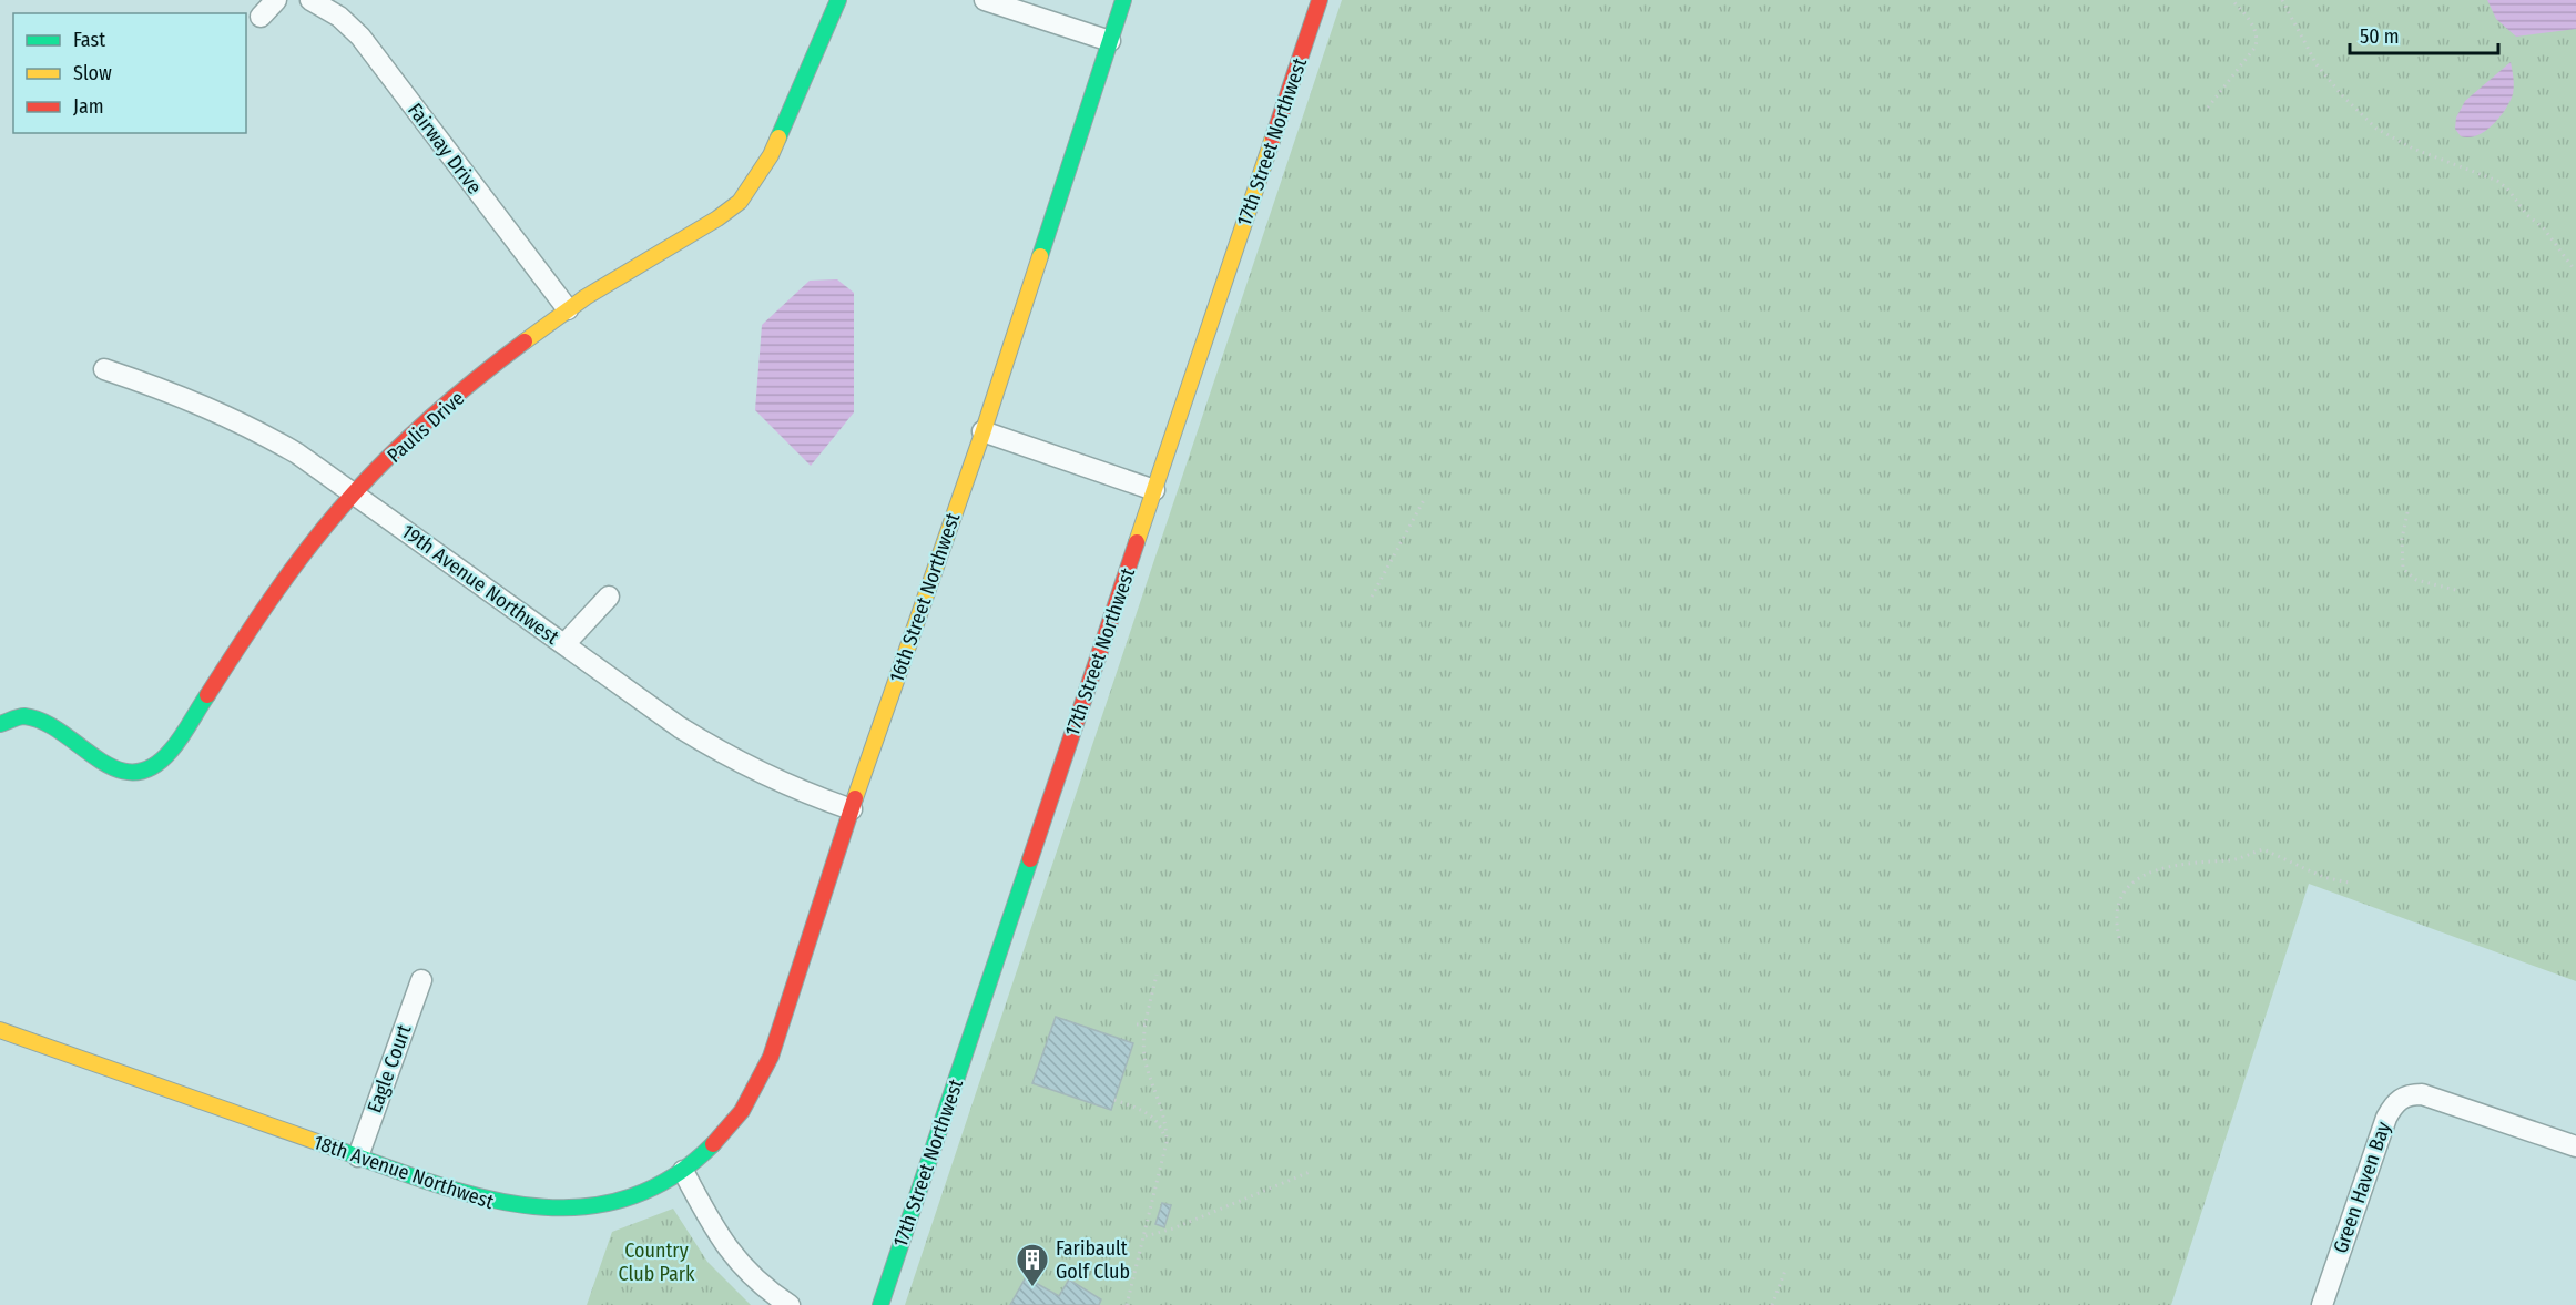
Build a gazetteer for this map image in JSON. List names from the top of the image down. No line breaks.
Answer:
{"streets":{"street":["17th Street Northwest","Fairway Drive","Paulis Drive","19th Avenue Northwest","16th Street Northwest","Eagle Court","18th Avenue Northwest","Green Haven Bay"]},"crossings":[["Fairway Drive","Paulis Drive"],["Paulis Drive","19th Avenue Northwest"],["19th Avenue Northwest","16th Street Northwest"],["16th Street Northwest","18th Avenue Northwest"],["Eagle Court","18th Avenue Northwest"]],"parks":["Country Club Park"],"places":{"building":["Faribault Golf Club"]},"legend":["Fast","Slow","Jam"],"scale_bar":"50 m"}
